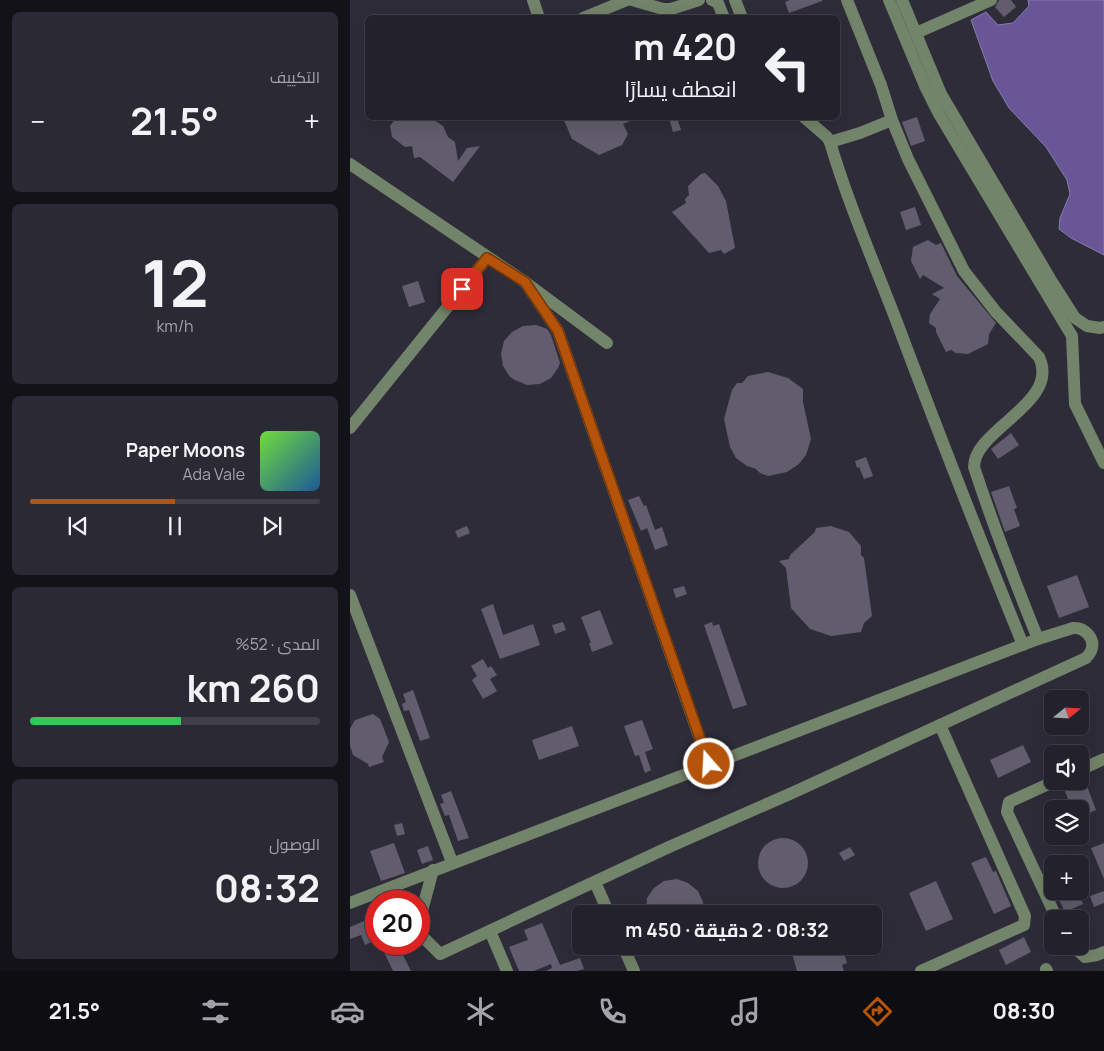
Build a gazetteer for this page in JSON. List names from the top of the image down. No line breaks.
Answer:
{"north":"right","page":{"tile":["التكييف",["12","km/h"],["المدى · 52%","260 km"],["الوصول","08:32"]],"turn":["420 m","انعطف يسارًا"],"heat":["−","21.5°","+"],"song":["Paper Moons","Ada Vale"],"map_buttons":["+","−"],"limit":"20","trip":"08:32 · 2 دقيقة · 450 m","tabs":["08:30","21.5°"]}}
